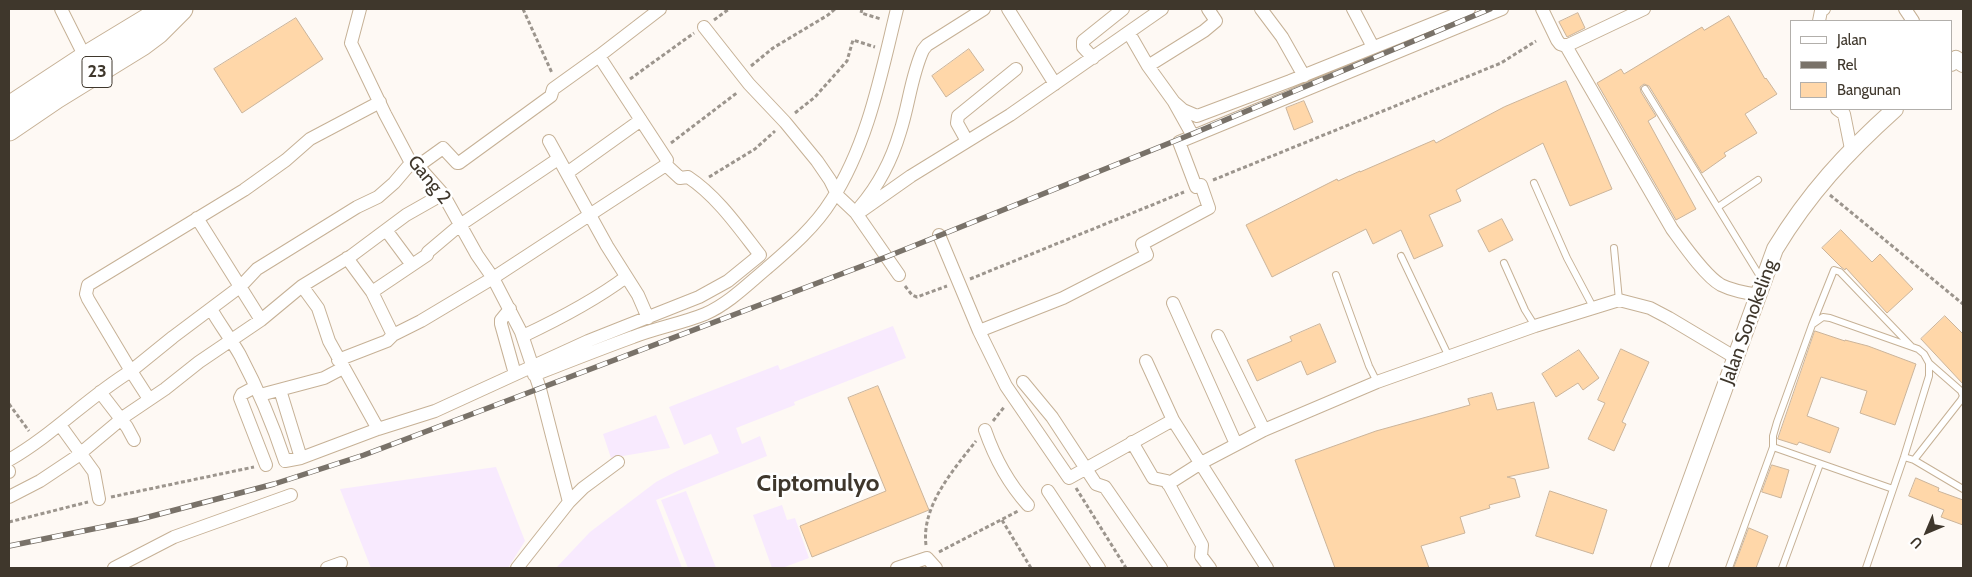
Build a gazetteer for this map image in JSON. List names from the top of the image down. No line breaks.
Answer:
{"streets":{"highway":["23"],"street":["Gang 2","Jalan Sonokeling"]},"districts":["Ciptomulyo"],"legend":["Jalan","Rel","Bangunan"],"north":"bottom left"}
